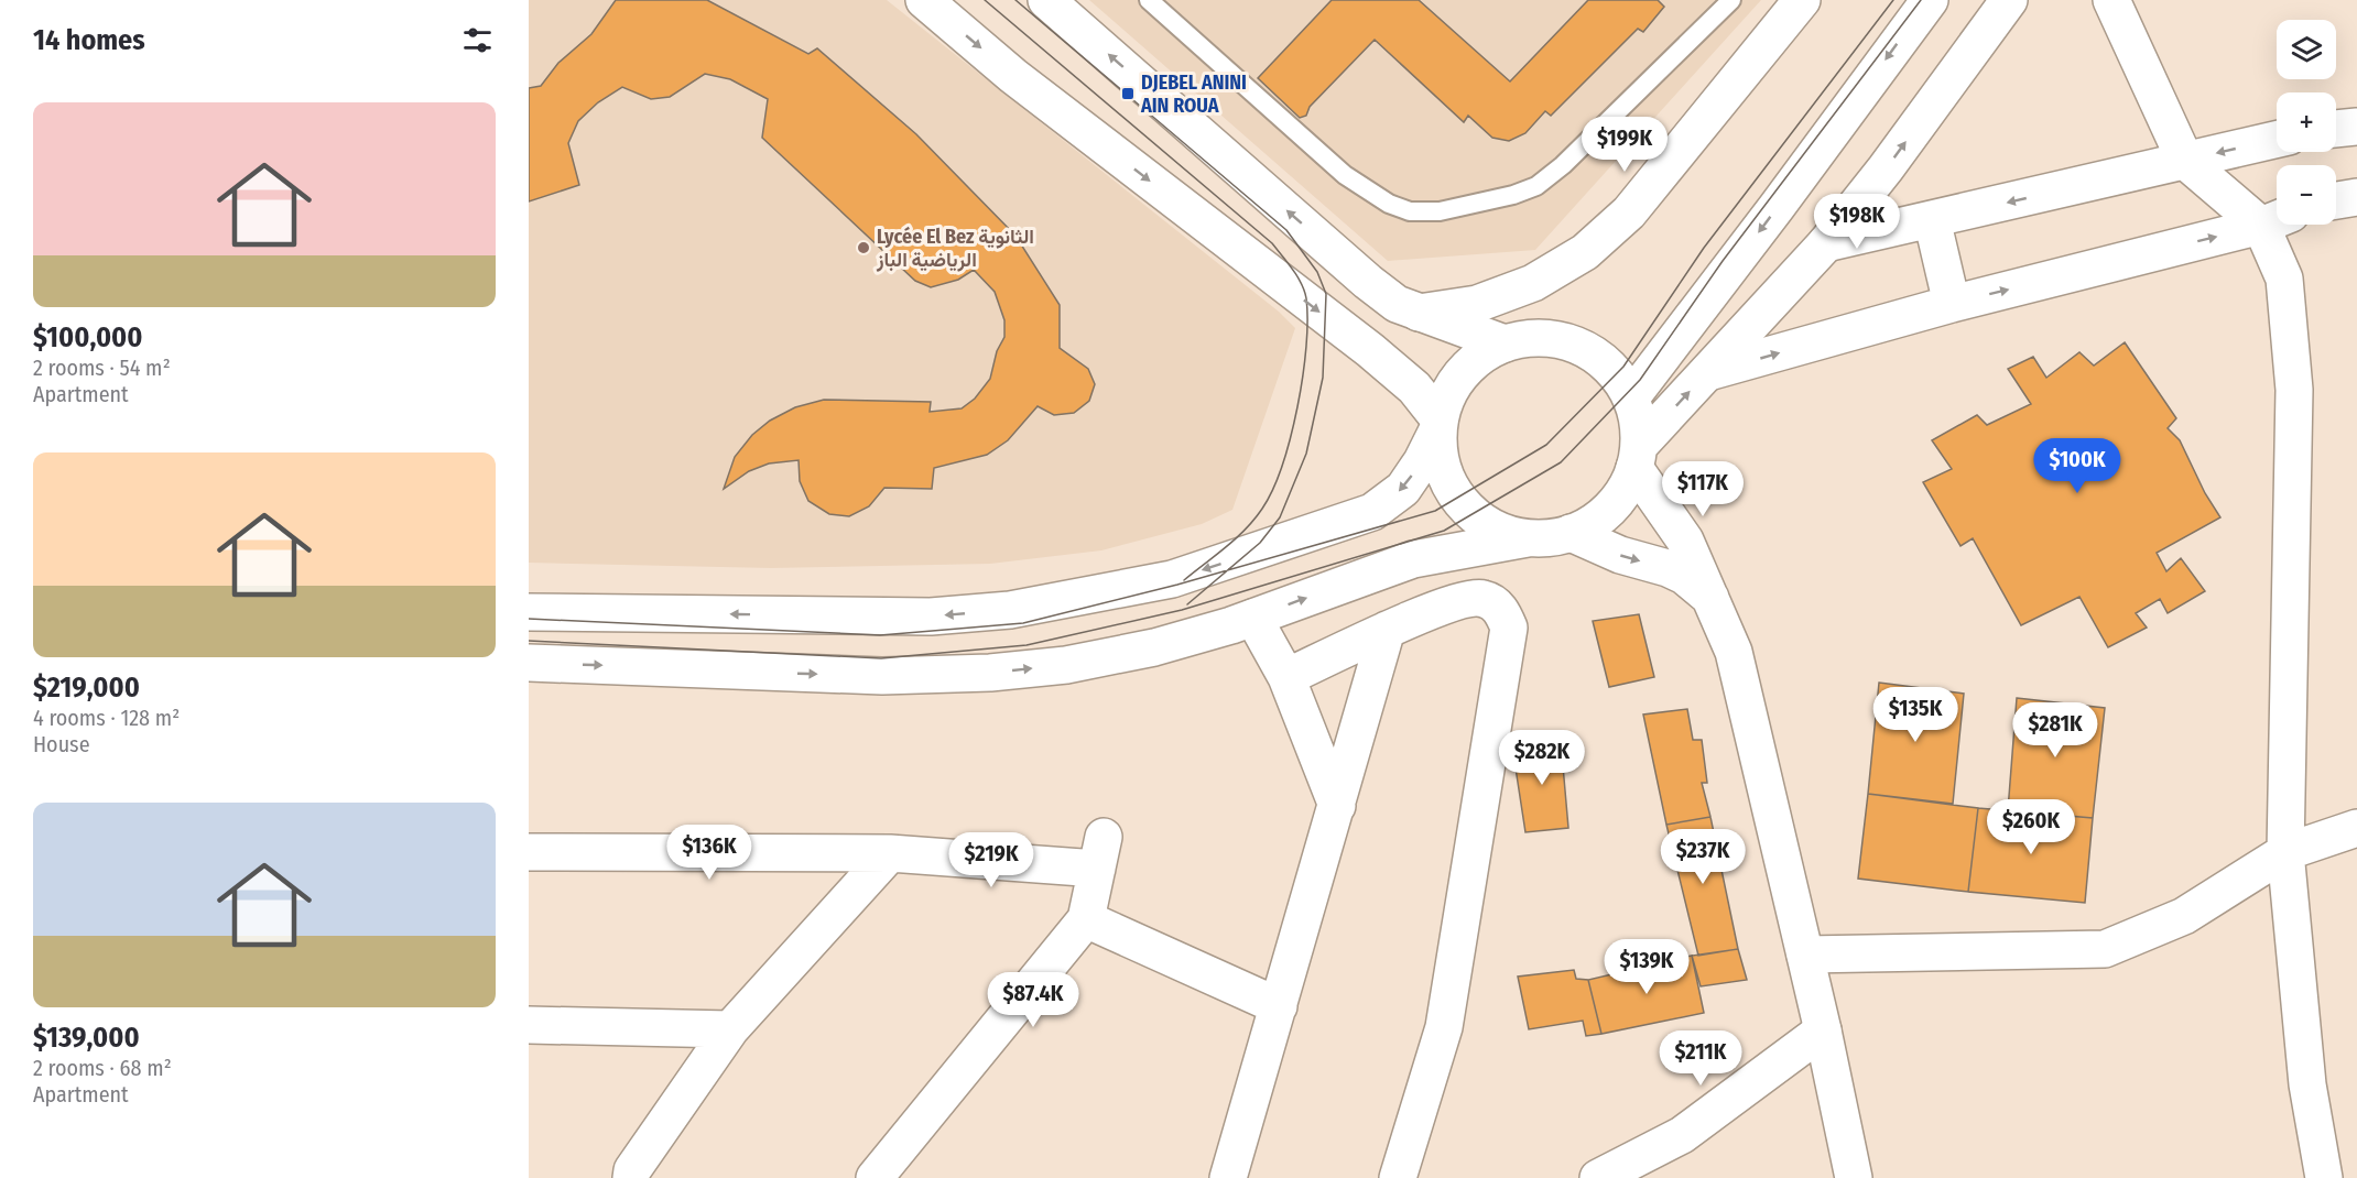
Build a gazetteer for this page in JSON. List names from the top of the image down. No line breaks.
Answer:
{"places":{"transit":["DJEBEL ANINI AIN ROUA"],"other":["Lycée El Bez الثانوية الرياضية الباز"]},"page":{"heading":"14 homes","map_buttons":["+","−"],"list":[{"name":"$100,000","note":"2 rooms · 54 m² · Apartment"},{"name":"$219,000","note":"4 rooms · 128 m² · House"},{"name":"$139,000","note":"2 rooms · 68 m² · Apartment"}],"price":["$199K","$198K","$100K","$117K","$135K","$281K","$282K","$260K","$136K","$237K","$219K","$139K","$87.4K","$211K"]}}
